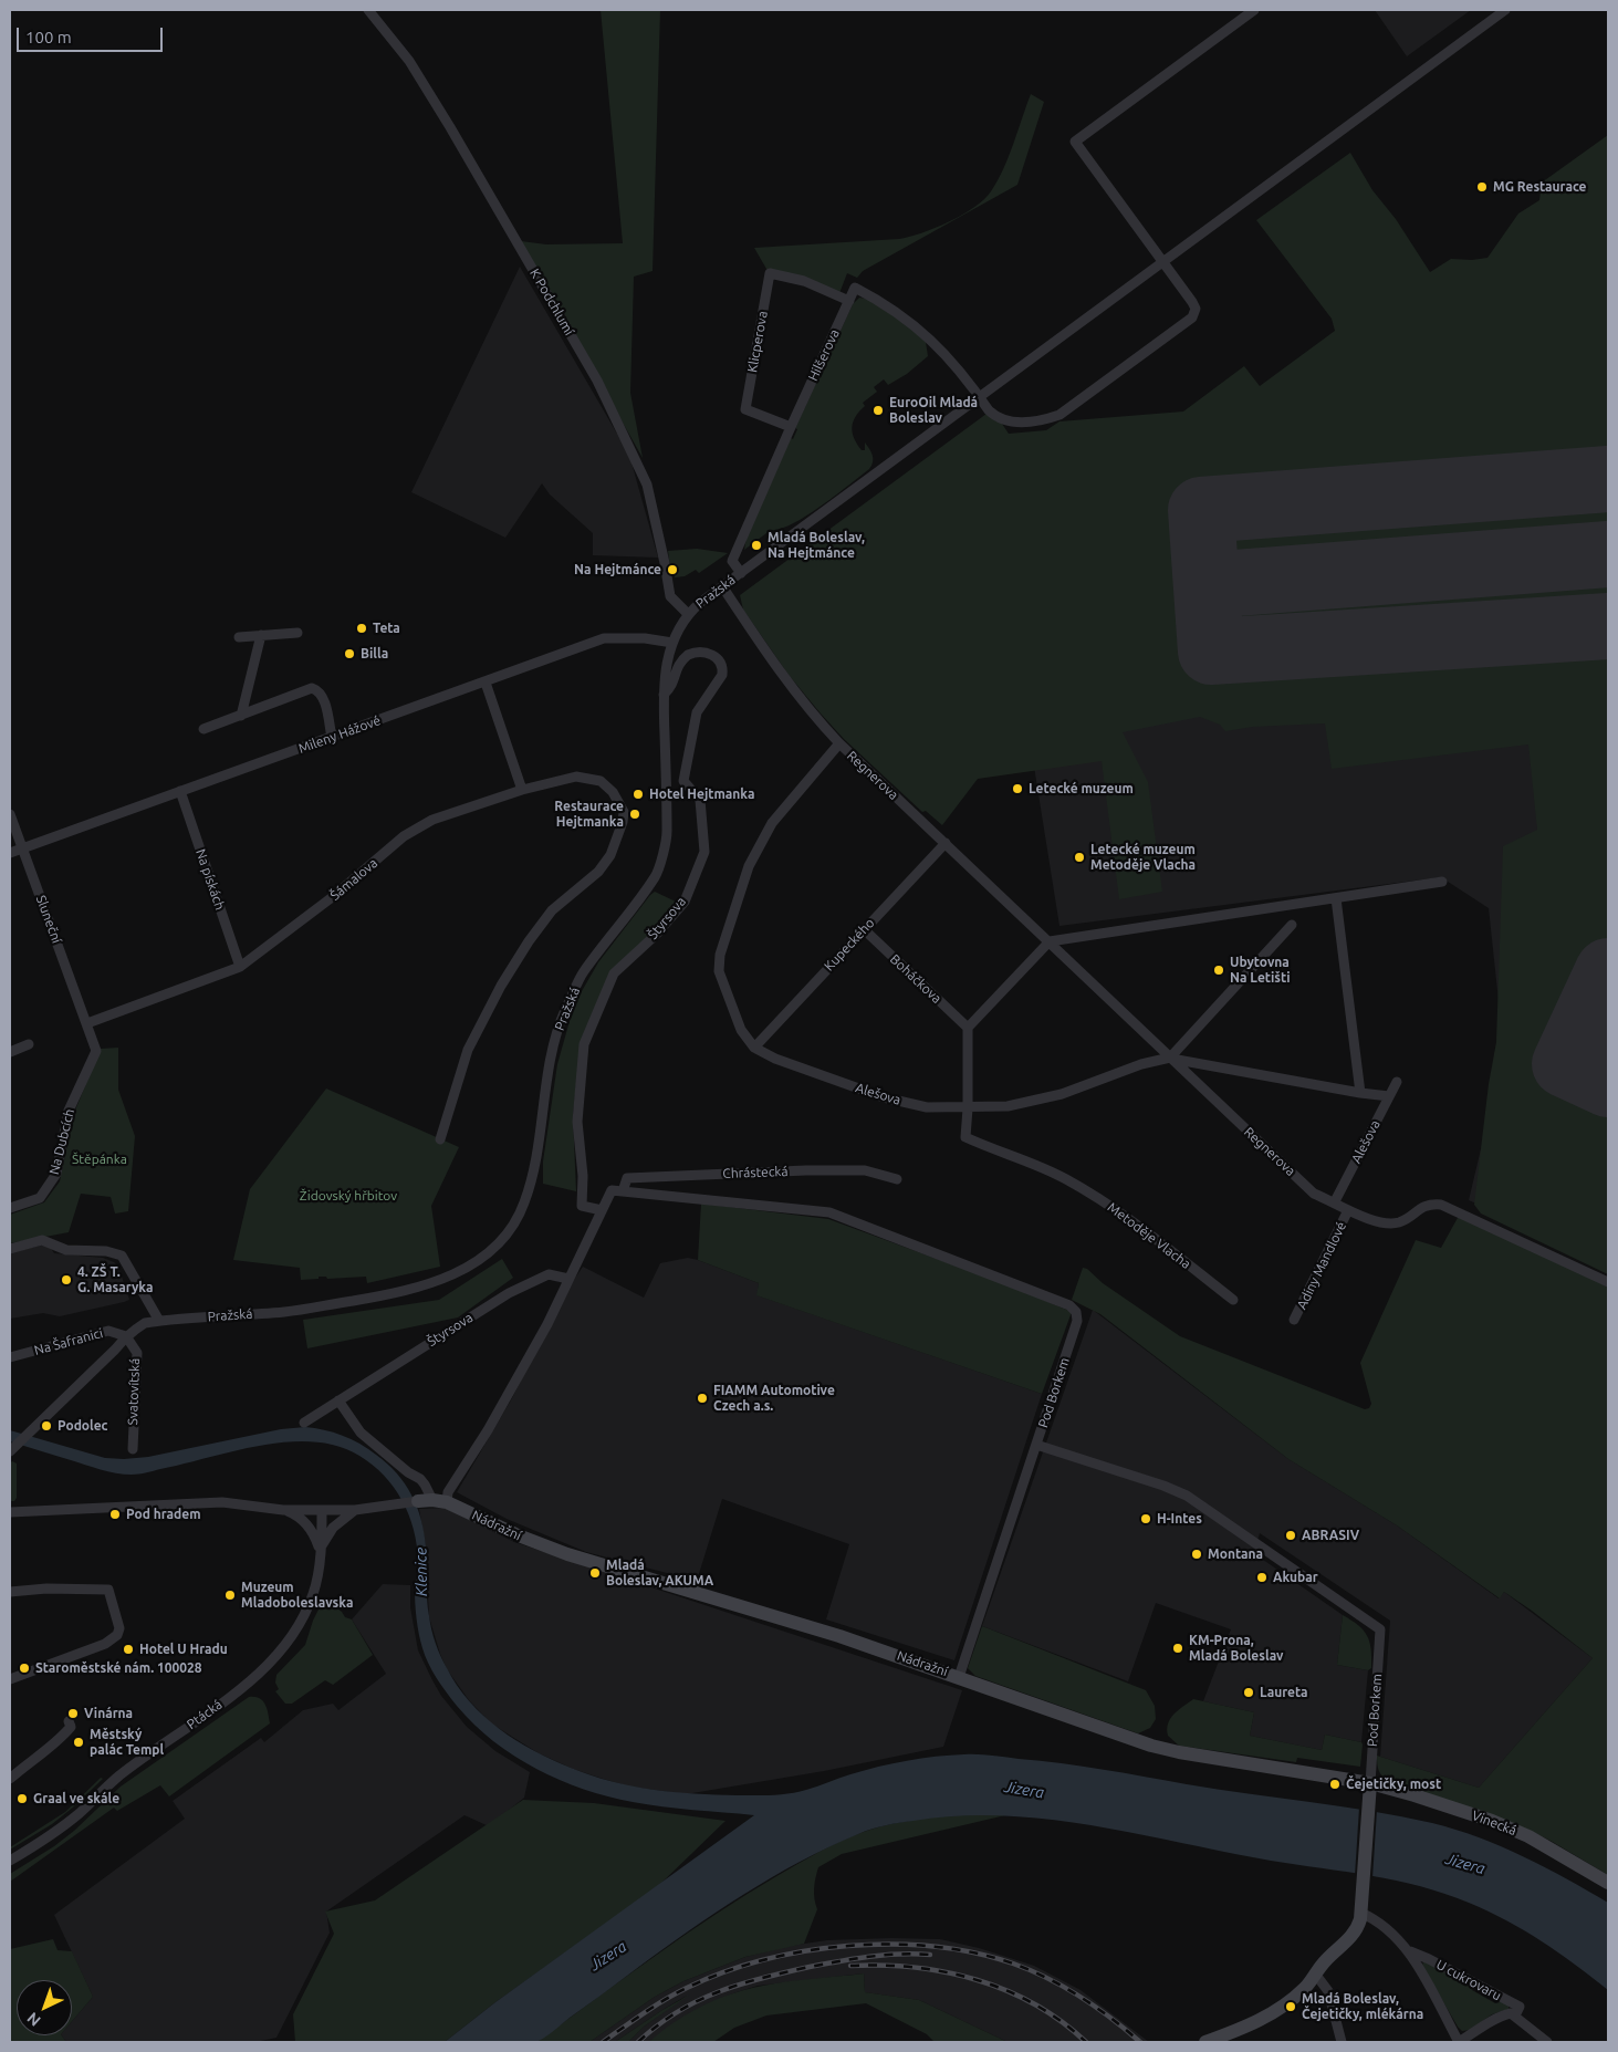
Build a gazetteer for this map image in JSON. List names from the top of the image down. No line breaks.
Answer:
{"streets":{"street":["K Podchlumí","Klicperova","Hilšerova","Pražská","Mileny Hážové","Regnerova","Na pískách","Šámalova","Štyrsova","Sluneční","Kupeckého","Boháčkova","Alešova","Na Dubcích","Chrástecká","Metoděje Vlacha","Adiny Mandlové","Na Šafranici","Svatovítská","Pod Borkem","Nádražní","Ptácká","Vinecká","U cukrovaru"]},"crossings":[["K Podchlumí","Pražská"],["Klicperova","Hilšerova"],["Hilšerova","Pražská"],["Pražská","Mileny Hážové"],["Pražská","Regnerova"],["Pražská","Štyrsova"],["Pražská","Na Šafranici"],["Pražská","Svatovítská"],["Mileny Hážové","Na pískách"],["Mileny Hážové","Sluneční"],["Regnerova","Kupeckého"],["Regnerova","Alešova"],["Regnerova","Adiny Mandlové"],["Na pískách","Šámalova"],["Šámalova","Sluneční"],["Šámalova","Na Dubcích"],["Štyrsova","Pod Borkem"],["Sluneční","Na Dubcích"],["Kupeckého","Boháčkova"],["Kupeckého","Alešova"],["Alešova","Metoděje Vlacha"],["Chrástecká","Pod Borkem"],["Na Šafranici","Svatovítská"],["Pod Borkem","Nádražní"],["Pod Borkem","Vinecká"],["Nádražní","Ptácká"],["Nádražní","Vinecká"]],"water":["Klenice","Jizera"],"parks":["Štěpánka","Židovský hřbitov"],"places":["MG Restaurace","EuroOil Mladá Boleslav","Mladá Boleslav, Na Hejtmánce","Na Hejtmánce","Teta","Billa","Letecké muzeum","Hotel Hejtmanka","Restaurace Hejtmanka","Letecké muzeum Metoděje Vlacha","Ubytovna Na Letišti","4. ZŠ T. G. Masaryka","FIAMM Automotive Czech a.s.","Podolec","Pod hradem","H-Intes","ABRASIV","Montana","Mladá Boleslav, AKUMA","Akubar","Muzeum Mladoboleslavska","KM-Prona, Mladá Boleslav","Hotel U Hradu","Staroměstské nám. 100028","Laureta","Vinárna","Městský palác Templ","Čejetičky, most","Graal ve skále","Mladá Boleslav, Čejetičky, mlékárna"],"scale_bar":"100 m","north":"bottom left"}
